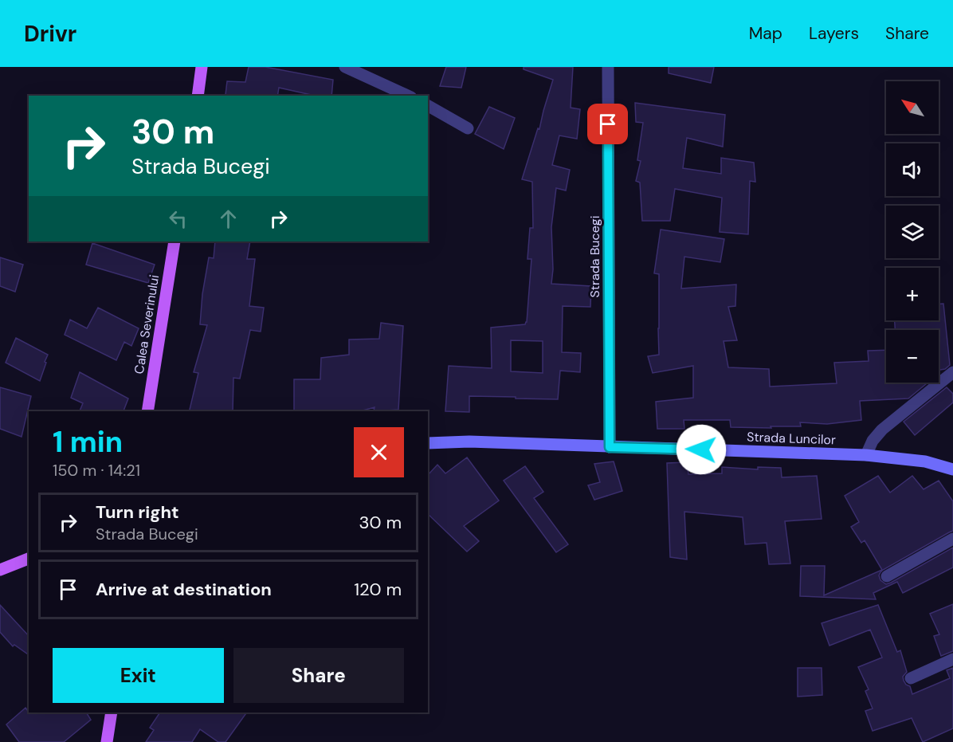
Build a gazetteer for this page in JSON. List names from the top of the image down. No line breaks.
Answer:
{"streets":{"main road":["Calea Severinului","Strada Luncilor"],"street":["Strada Bucegi"]},"crossings":[["Strada Bucegi","Strada Luncilor"]],"north":"top left","page":{"header":"Drivr","nav":["Map","Layers","Share"],"map_buttons":["+","−"],"turn":["30 m","Strada Bucegi"],"heading":["1 min","150 m · 14:21"],"list":[{"name":"Turn right","note":"Strada Bucegi","value":"30 m"},{"name":"Arrive at destination","value":"120 m"}],"buttons":["Exit","Share"]}}
